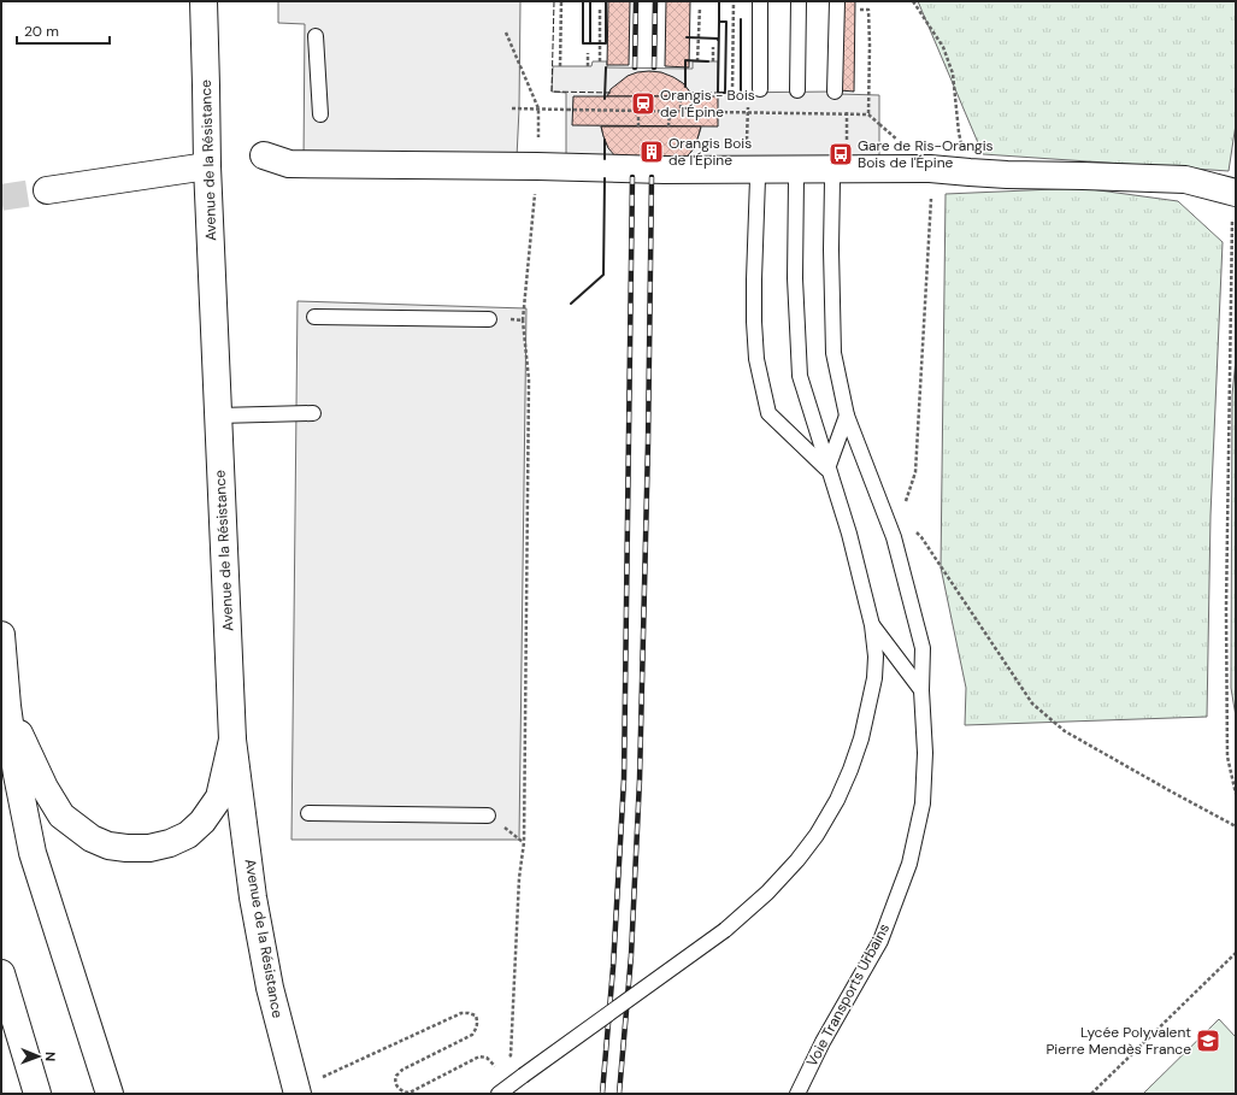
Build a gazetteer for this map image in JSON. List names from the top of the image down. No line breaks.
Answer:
{"streets":{"street":["Avenue de la Résistance"],"lane":["Voie Transports Urbains"]},"places":{"station":["Orangis - Bois de l'Épine"],"building":["Orangis Bois de l'Épine"],"bus stop":["Gare de Ris-Orangis Bois de l'Épine"],"school or university":["Lycée Polyvalent Pierre Mendès France"]},"scale_bar":"20 m","north":"right"}
